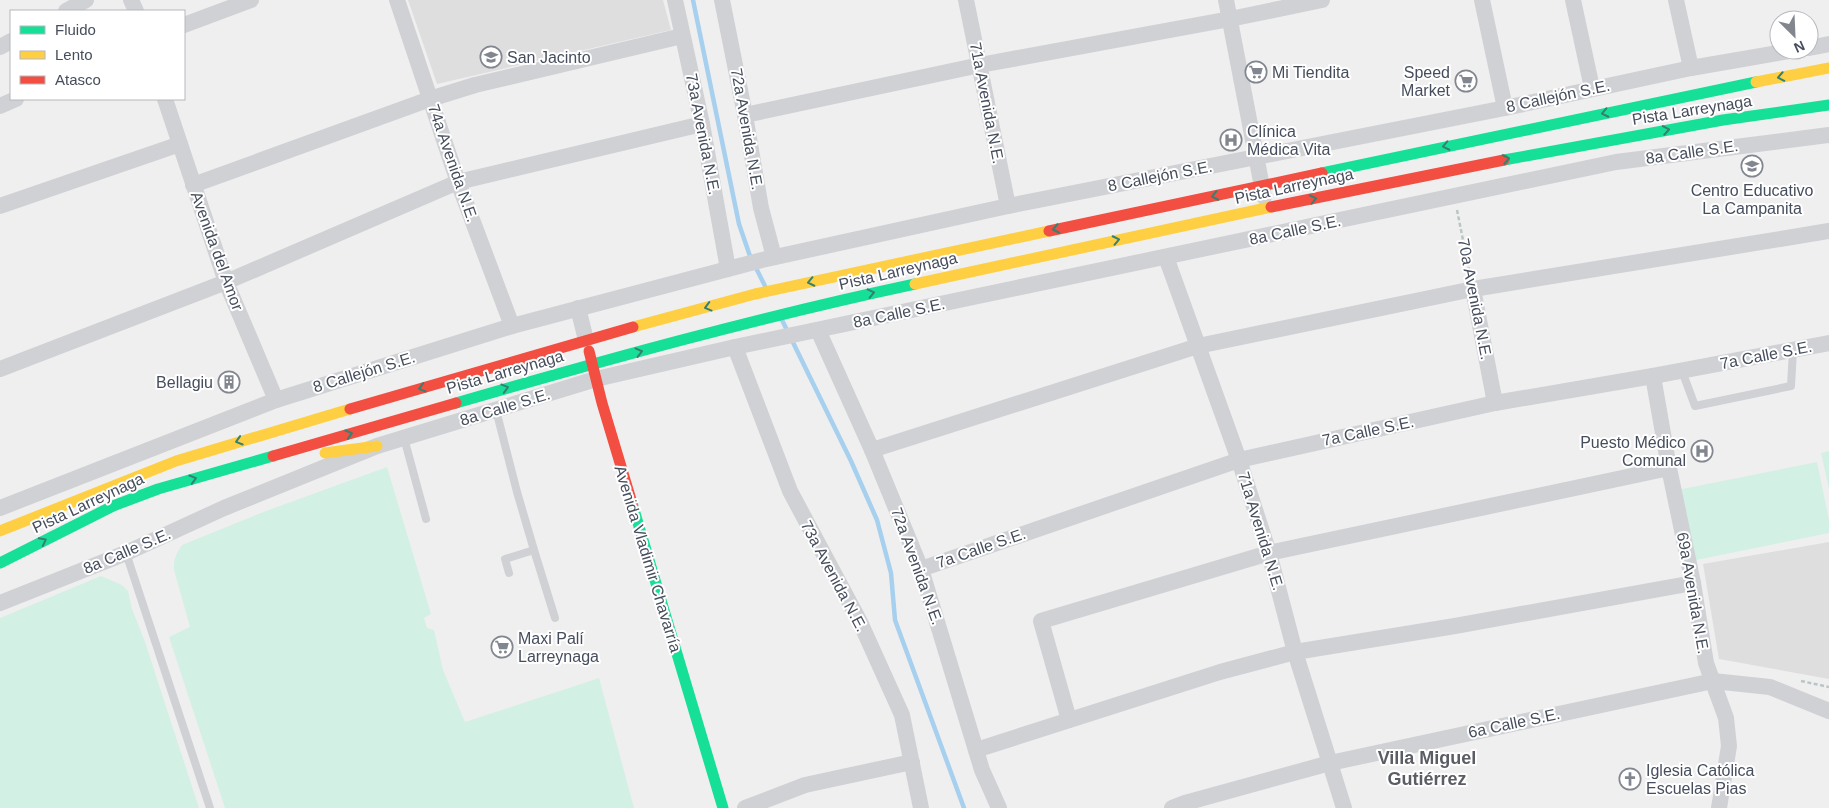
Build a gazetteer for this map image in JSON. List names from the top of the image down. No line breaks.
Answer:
{"streets":{"main road":["Pista Larreynaga","Avenida Vladimir Chavarría"],"street":["8 Callejón S.E.","71a Avenida N.E.","72a Avenida N.E.","73a Avenida N.E.","8a Calle S.E.","74a Avenida N.E.","Avenida del Amor","70a Avenida N.E.","7a Calle S.E.","69a Avenida N.E.","6a Calle S.E."]},"crossings":[["8 Callejón S.E.","71a Avenida N.E."],["8 Callejón S.E.","72a Avenida N.E."],["8 Callejón S.E.","73a Avenida N.E."],["8 Callejón S.E.","74a Avenida N.E."],["8 Callejón S.E.","Avenida del Amor"],["8 Callejón S.E.","Avenida Vladimir Chavarría"],["71a Avenida N.E.","8a Calle S.E."],["71a Avenida N.E.","7a Calle S.E."],["71a Avenida N.E.","6a Calle S.E."],["Pista Larreynaga","8a Calle S.E."],["Pista Larreynaga","Avenida Vladimir Chavarría"],["72a Avenida N.E.","8a Calle S.E."],["72a Avenida N.E.","7a Calle S.E."],["73a Avenida N.E.","8a Calle S.E."],["8a Calle S.E.","70a Avenida N.E."],["8a Calle S.E.","Avenida Vladimir Chavarría"],["70a Avenida N.E.","7a Calle S.E."],["7a Calle S.E.","69a Avenida N.E."],["69a Avenida N.E.","6a Calle S.E."]],"districts":["Villa Miguel Gutiérrez"],"places":{"school or university":["San Jacinto","Centro Educativo La Campanita"],"supermarket":["Mi Tiendita","Speed Market","Maxi Palí Larreynaga"],"hospital":["Clínica Médica Vita","Puesto Médico Comunal"],"building":["Bellagiu"],"church":["Iglesia Católica Escuelas Pias"]},"legend":["Fluido","Lento","Atasco"],"north":"bottom right"}
